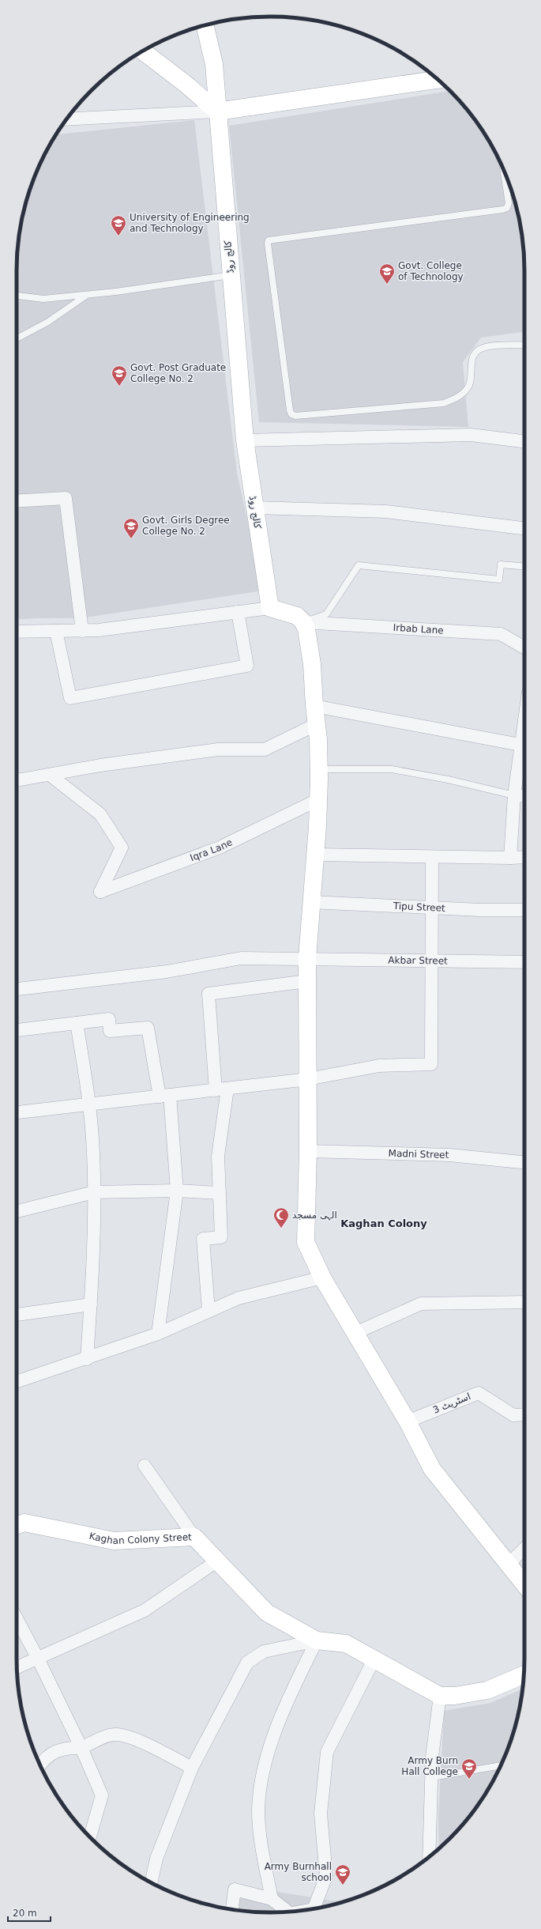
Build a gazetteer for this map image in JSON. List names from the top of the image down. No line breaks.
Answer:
{"streets":{"street":["کالج روڈ","Irbab Lane","Iqra Lane","Tipu Street","Akbar Street","Madni Street","اسٹریٹ 3","Kaghan Colony Street"]},"districts":["Kaghan Colony"],"places":{"school or university":["University of Engineering and Technology","Govt. College of Technology","Govt. Post Graduate College No. 2","Govt. Girls Degree College No. 2","Army Burn Hall College","Army Burnhall school"],"mosque":["الہی مسجد"]},"scale_bar":"20 m"}
